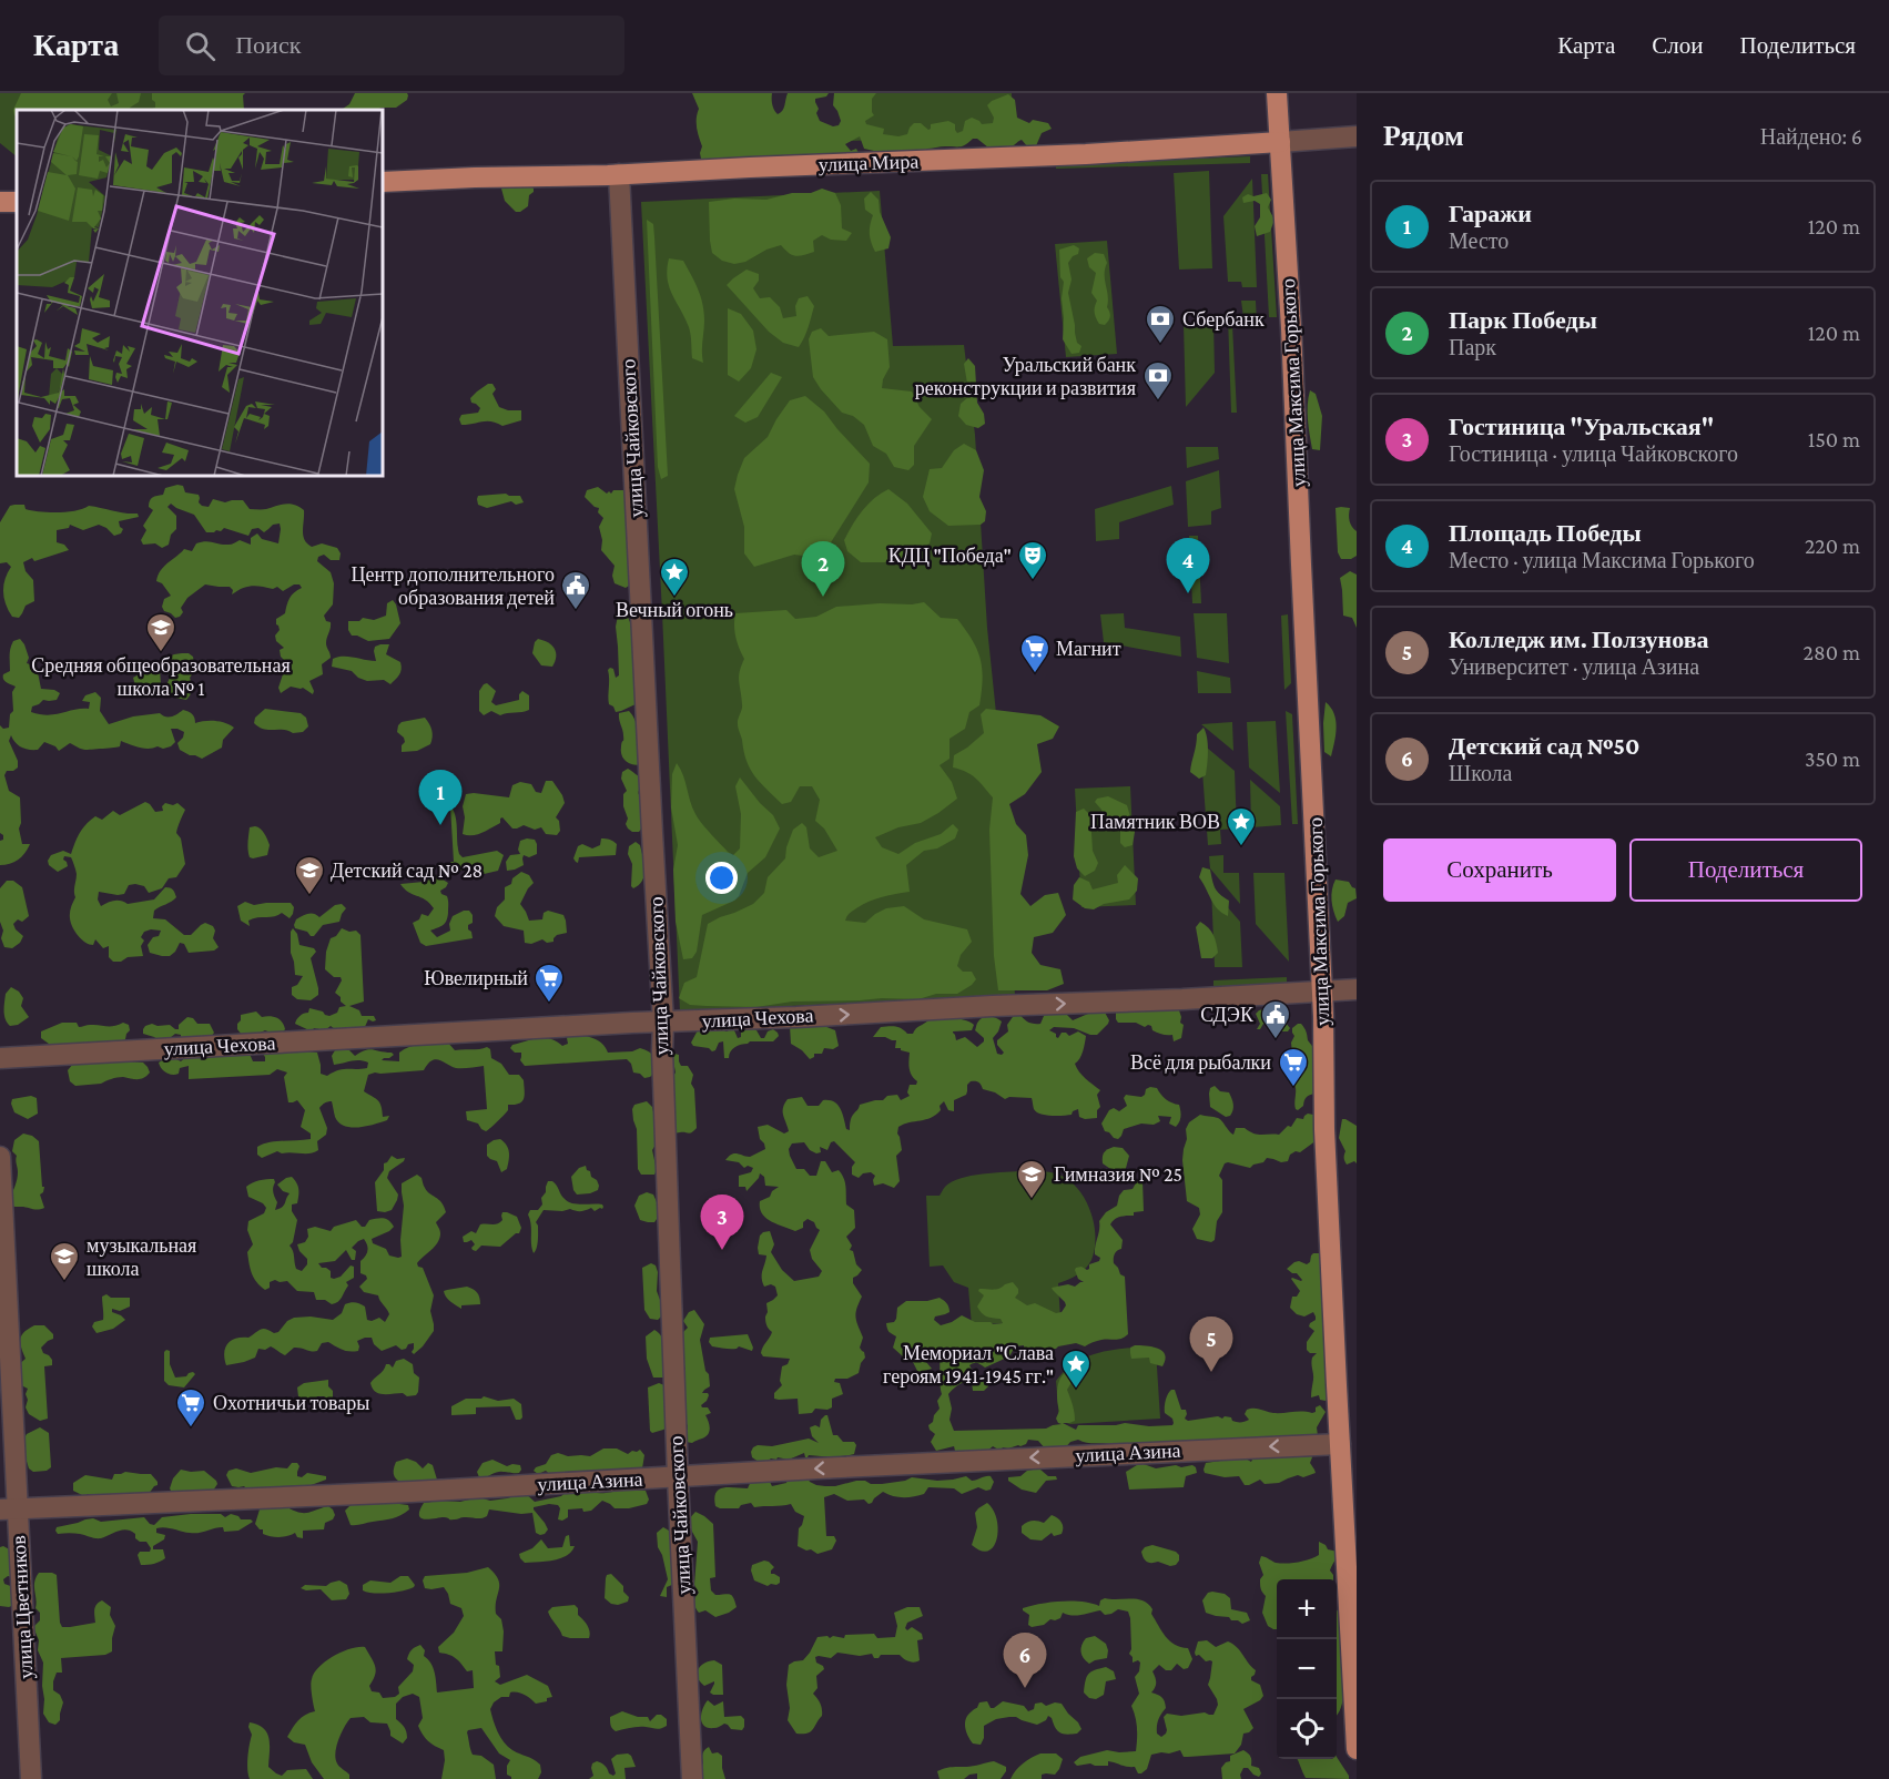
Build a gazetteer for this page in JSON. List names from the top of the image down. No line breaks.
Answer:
{"streets":{"main road":["улица Мира","улица Максима Горького"],"street":["улица Чайковского","улица Чехова","улица Азина","улица Цветников"]},"crossings":[["улица Мира","улица Максима Горького"],["улица Мира","улица Чайковского"],["улица Максима Горького","улица Чехова"],["улица Максима Горького","улица Азина"],["улица Чайковского","улица Чехова"],["улица Чайковского","улица Азина"],["улица Азина","улица Цветников"]],"one_way":["улица Чехова","улица Азина"],"places":{"bank":["Сбербанк","Уральский банк реконструкции и развития"],"theatre":["КДЦ \"Победа\""],"place":["Вечный огонь","Памятник ВОВ","Мемориал \"Слава героям 1941-1945 гг.\""],"public building":["Центр дополнительного образования детей","СДЭК"],"school or university":["Средняя общеобразовательная школа № 1","Детский сад № 28","Гимназия № 25","музыкальная школа"],"supermarket":["Магнит","Ювелирный","Всё для рыбалки","Охотничьи товары"]},"page":{"header":"Карта","search":"Поиск","nav":["Карта","Слои","Поделиться"],"heading":["Рядом","Найдено: 6"],"list":[{"mark":"1","name":"Гаражи","note":"Место","value":"120 m"},{"mark":"2","name":"Парк Победы","note":"Парк","value":"120 m"},{"mark":"3","name":"Гостиница \"Уральская\"","note":"Гостиница · улица Чайковского","value":"150 m"},{"mark":"4","name":"Площадь Победы","note":"Место · улица Максима Горького","value":"220 m"},{"mark":"5","name":"Колледж им. Ползунова","note":"Университет · улица Азина","value":"280 m"},{"mark":"6","name":"Детский сад №50","note":"Школа","value":"350 m"}],"pins":["4","2","1","3","5","6"],"buttons":["Сохранить","Поделиться"],"map_buttons":["+","−"]}}
